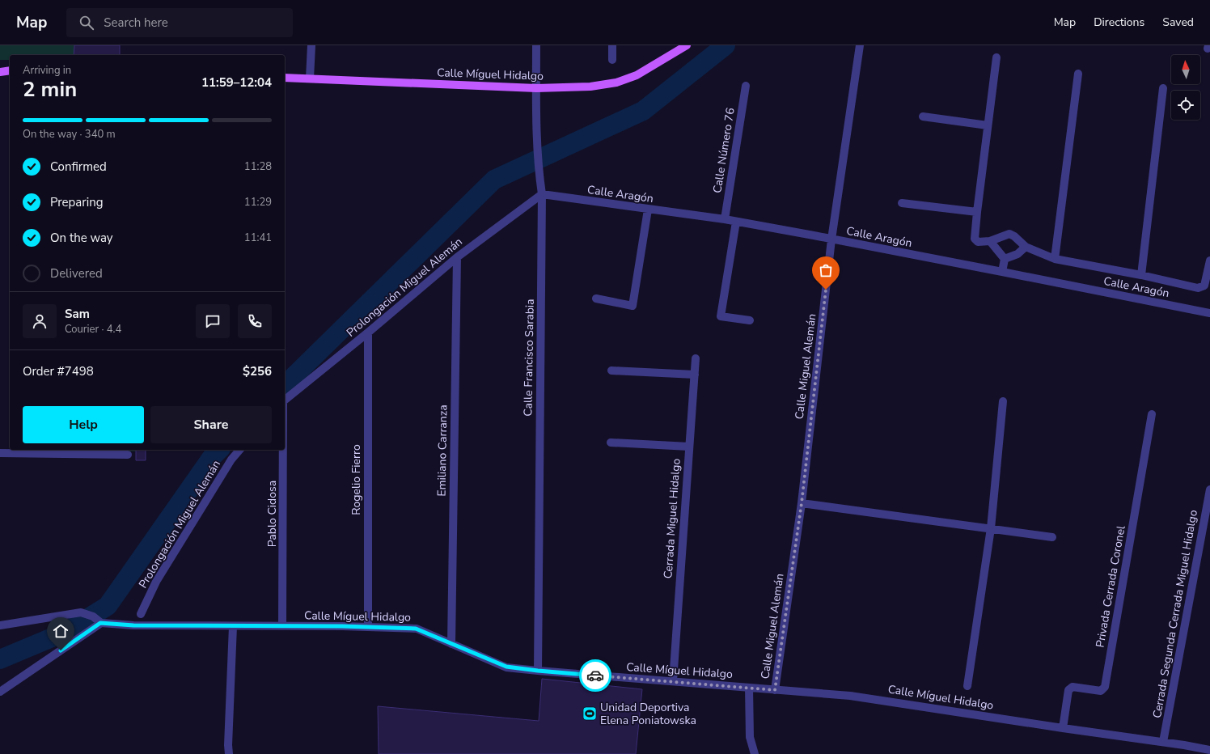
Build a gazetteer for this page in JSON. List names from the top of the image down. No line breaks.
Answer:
{"streets":{"main road":["Calle Míguel Hidalgo"],"street":["Calle Número 76","Calle Aragón","Prolongación Miguel Alemán","Calle Francisco Sarabia","Calle Miguel Alemán","Emiliano Carranza","Rogelio Fierro","Pablo Cidosa","Cerrada Miguel Hidalgo","Privada Cerrada Coronel","Cerrada Segunda Cerrada Miguel Hidalgo"]},"crossings":[["Calle Míguel Hidalgo","Calle Francisco Sarabia"],["Calle Míguel Hidalgo","Calle Miguel Alemán"],["Calle Míguel Hidalgo","Emiliano Carranza"],["Calle Míguel Hidalgo","Rogelio Fierro"],["Calle Míguel Hidalgo","Pablo Cidosa"],["Calle Míguel Hidalgo","Cerrada Miguel Hidalgo"],["Calle Míguel Hidalgo","Privada Cerrada Coronel"],["Calle Míguel Hidalgo","Cerrada Segunda Cerrada Miguel Hidalgo"],["Calle Número 76","Calle Aragón"],["Calle Aragón","Prolongación Miguel Alemán"],["Calle Aragón","Calle Francisco Sarabia"],["Calle Aragón","Calle Miguel Alemán"],["Prolongación Miguel Alemán","Calle Francisco Sarabia"],["Prolongación Miguel Alemán","Emiliano Carranza"],["Prolongación Miguel Alemán","Rogelio Fierro"]],"places":{"sports":["Unidad Deportiva Elena Poniatowska"]},"north":"top","page":{"header":"Map","search":"Search here","nav":["Map","Directions","Saved"],"heading":["2 min","Arriving in","11:59–12:04"],"panel":["Sam","Courier · 4.4","Order #7498","$256"],"bar":"On the way · 340 m","list":[["Confirmed","11:28"],["Preparing","11:29"],["On the way","11:41"],"Delivered"],"buttons":["Help","Share"]}}
